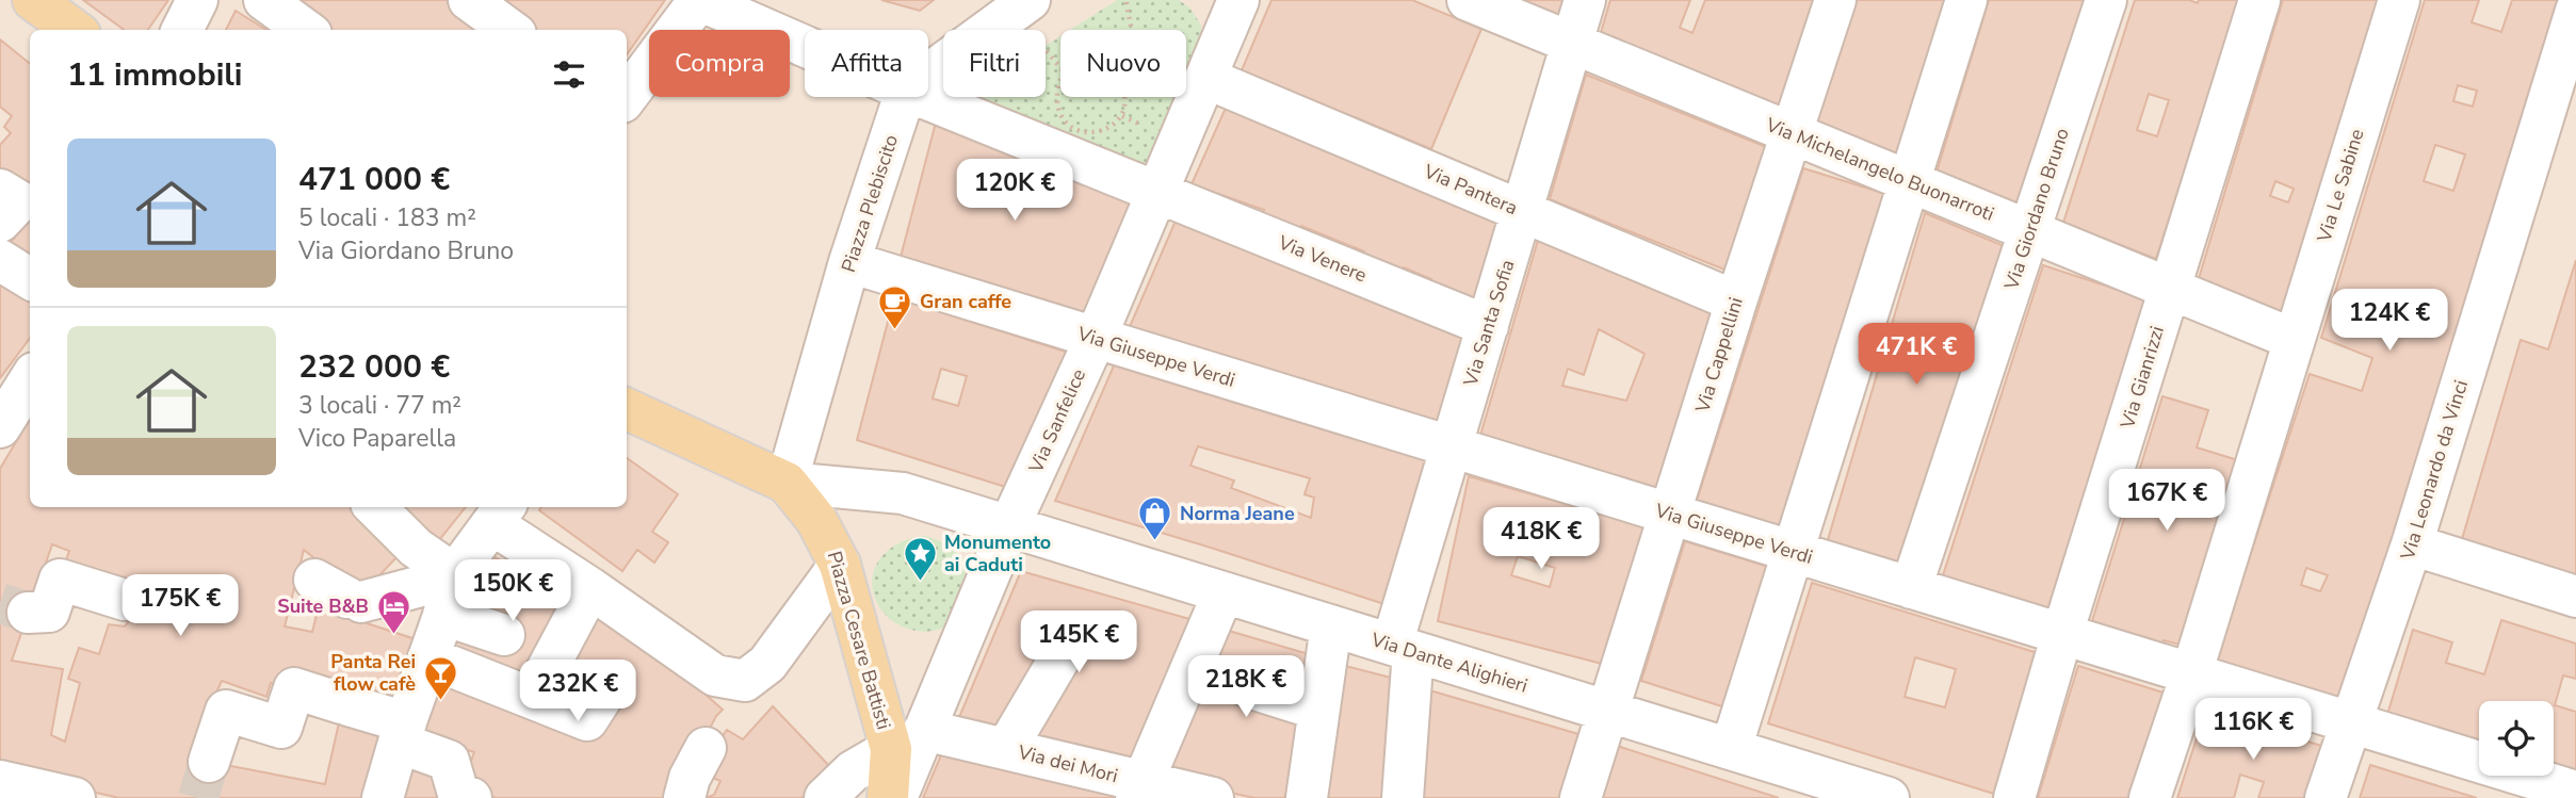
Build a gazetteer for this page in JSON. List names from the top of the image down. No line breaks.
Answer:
{"streets":{"main road":["Piazza Cesare Battisti"],"street":["Via Michelangelo Buonarroti","Via Le Sabine","Via Pantera","Piazza Plebiscito","Via Giordano Bruno","Via Venere","Via Santa Sofia","Via Cappellini","Via Giuseppe Verdi","Via Gianrizzi","Via Sanfelice","Via Leonardo da Vinci","Via Dante Alighieri","Via dei Mori"]},"crossings":[["Via Michelangelo Buonarroti","Via Le Sabine"],["Via Michelangelo Buonarroti","Via Giordano Bruno"],["Via Michelangelo Buonarroti","Via Santa Sofia"],["Via Michelangelo Buonarroti","Via Cappellini"],["Via Michelangelo Buonarroti","Via Gianrizzi"],["Via Le Sabine","Via Giuseppe Verdi"],["Via Pantera","Via Santa Sofia"],["Via Pantera","Via Cappellini"],["Via Pantera","Via Sanfelice"],["Piazza Plebiscito","Via Giuseppe Verdi"],["Piazza Plebiscito","Piazza Cesare Battisti"],["Via Giordano Bruno","Via Giuseppe Verdi"],["Via Venere","Via Santa Sofia"],["Via Venere","Via Sanfelice"],["Via Santa Sofia","Via Giuseppe Verdi"],["Via Santa Sofia","Via Dante Alighieri"],["Via Cappellini","Via Giuseppe Verdi"],["Via Cappellini","Via Dante Alighieri"],["Via Giuseppe Verdi","Via Gianrizzi"],["Via Giuseppe Verdi","Via Sanfelice"],["Via Giuseppe Verdi","Via Leonardo da Vinci"],["Via Sanfelice","Piazza Cesare Battisti"],["Via Sanfelice","Via Dante Alighieri"],["Piazza Cesare Battisti","Via Dante Alighieri"],["Piazza Cesare Battisti","Via dei Mori"]],"places":{"cafe":["Gran caffe"],"shop":["Norma Jeane"],"place":["Monumento ai Caduti"],"hotel":["Suite B&B"],"bar":["Panta Rei flow cafè"]},"page":{"chip":["Compra","Affitta","Filtri","Nuovo"],"heading":"11 immobili","list":[{"name":"471 000 €","note":"5 locali · 183 m² · Via Giordano Bruno"},{"name":"232 000 €","note":"3 locali · 77 m² · Vico Paparella"}],"price":["120K €","124K €","471K €","167K €","418K €","150K €","175K €","145K €","218K €","232K €","116K €"]}}
